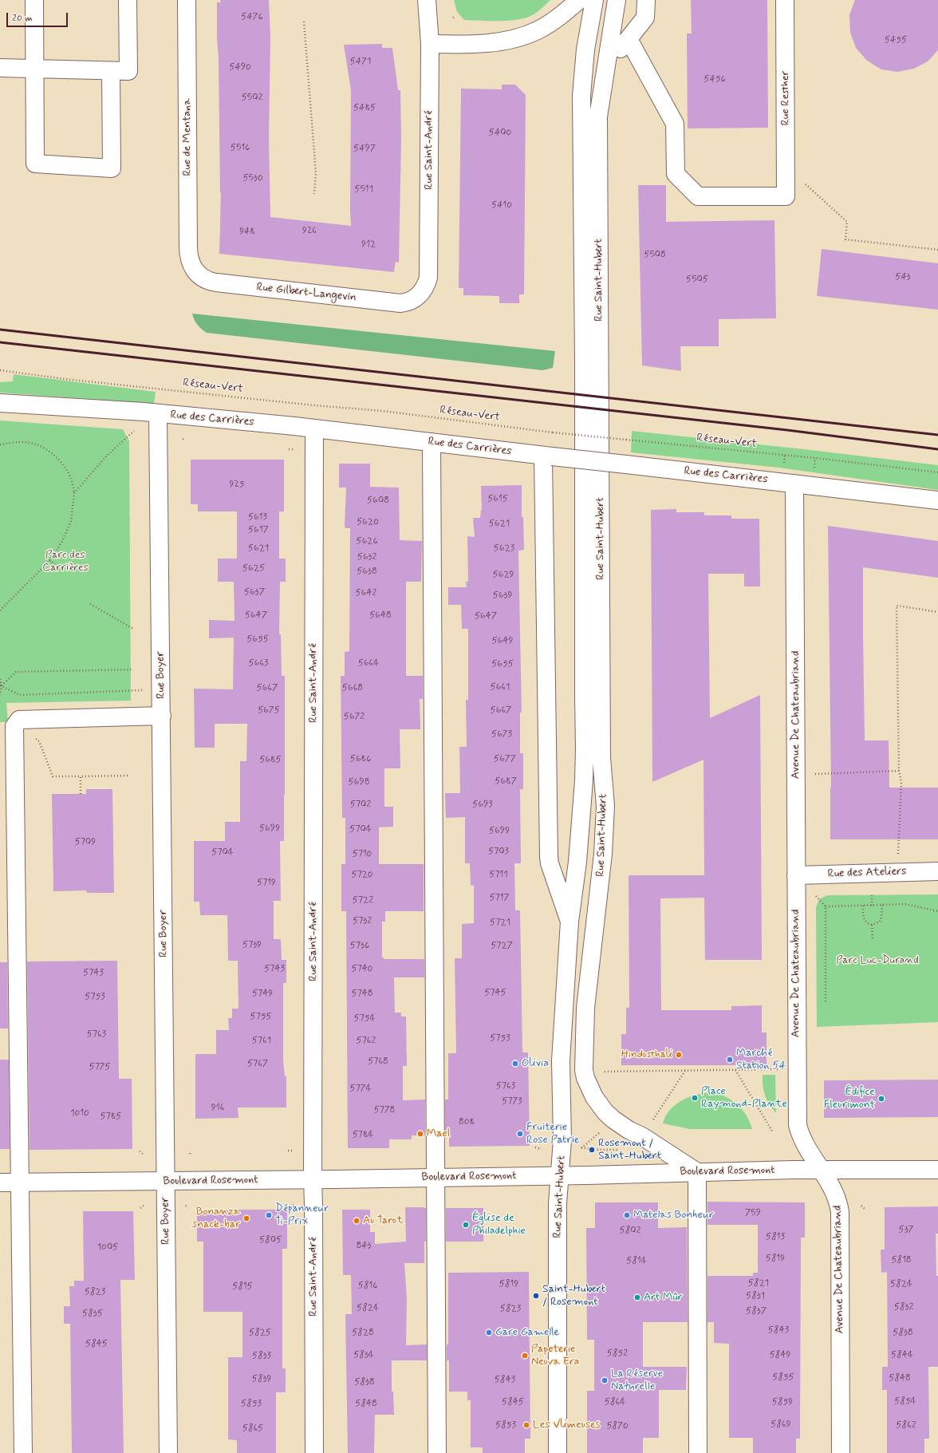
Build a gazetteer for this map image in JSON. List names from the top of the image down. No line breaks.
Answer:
{"streets":{"street":["Rue Resther","Rue de Mentana","Rue Saint-André","Rue Saint-Hubert","Rue Gilbert-Langevin","Rue des Carrières","Rue Boyer","Avenue De Chateaubriand","Rue des Ateliers","Boulevard Rosemont"],"path":["Réseau-Vert"]},"crossings":[["Rue de Mentana","Rue Gilbert-Langevin"],["Rue Saint-André","Rue Gilbert-Langevin"],["Rue Saint-André","Rue des Carrières"],["Rue Saint-André","Boulevard Rosemont"],["Rue Saint-Hubert","Rue des Carrières"],["Rue Saint-Hubert","Boulevard Rosemont"],["Rue des Carrières","Rue Boyer"],["Rue des Carrières","Avenue De Chateaubriand"],["Rue Boyer","Boulevard Rosemont"],["Avenue De Chateaubriand","Rue des Ateliers"],["Avenue De Chateaubriand","Boulevard Rosemont"]],"parks":["Parc des Carrières","Parc Luc-Durand"],"places":["Hindusthali","Marché Station 54","Olivia","Place Raymond-Plante","Édifice Fleurimont","Mael","Fruiterie Rose Patrie","Rosemont / Saint-Hubert","Dépanneur Ti-Prix","Matelas Bonheur","Bonanza snack-bar","Au Tarot","Église de Philadelphie","Saint-Hubert / Rosemont","Art Mûr","Gare Gamelle","Papeterie Neuva Era","La Réserve Naturelle","Les Vlimeuses"],"house_numbers":["5476","5455","5471","5490","5456","5502","5485","5400","5516","5497","5530","5511","5410","926","948","912","5508","543","5505","925","5615","5608","5613","5620","5621","5617","5626","5621","5623","5632","5625","5638","5629","5637","5642","5639","5647","5648","5647","5655","5649","5663","5664","5655","5661","5667","5668","5675","5667","5672","5673","5686","5677","5685","5687","5698","5702","5693","5699","5704","5699","5709","5703","5704","5710","5720","5711","5719","5717","5722","5732","5721","5739","5736","5727","5743","5740","5743","5745","5749","5748","5753","5755","5754","5763","5753","5761","5762","5768","5767","5775","5763","5774","5773","916","5778","1010","5785","808","5784","759","537","5802","5813","5805","843","1005","5819","5818","5814","5821","5819","5824","5816","5815","5823","5831","5832","5824","5823","5837","5835","5843","5825","5828","5838","5845","5852","5834","5849","5844","5833","5855","5848","5839","5843","5838","5854","5845","5864","5859","5853","5848","5869","5853","5862","5870","5865"],"scale_bar":"20 m"}
